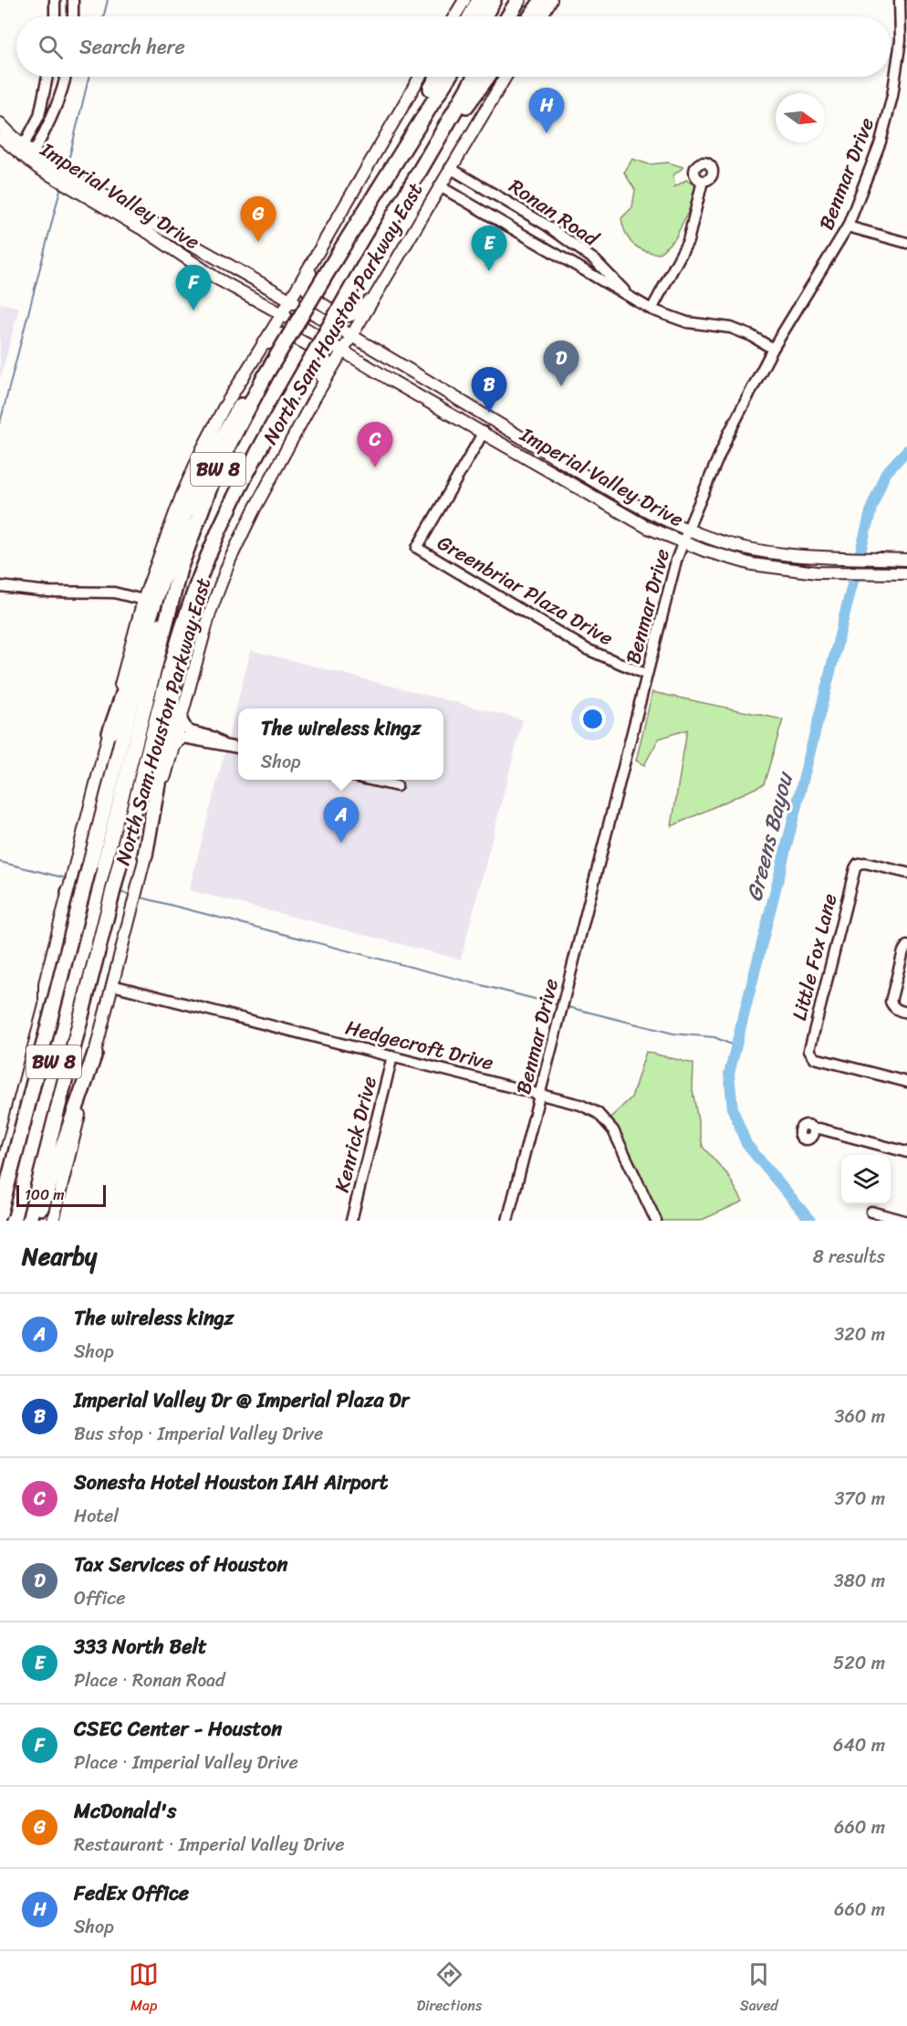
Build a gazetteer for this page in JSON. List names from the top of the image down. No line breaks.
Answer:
{"streets":{"highway":["North Sam Houston Parkway East","BW 8"],"main road":["Imperial Valley Drive"],"street":["Benmar Drive","Ronan Road","Greenbriar Plaza Drive","Little Fox Lane","Hedgecroft Drive","Kenrick Drive"]},"crossings":[["Benmar Drive","Imperial Valley Drive"],["Benmar Drive","Ronan Road"],["Benmar Drive","Greenbriar Plaza Drive"],["Benmar Drive","Hedgecroft Drive"],["Imperial Valley Drive","North Sam Houston Parkway East"],["Imperial Valley Drive","Greenbriar Plaza Drive"],["Ronan Road","North Sam Houston Parkway East"],["North Sam Houston Parkway East","Hedgecroft Drive"],["Hedgecroft Drive","Kenrick Drive"]],"water":["Greens Bayou"],"scale_bar":"100 m","north":"right","page":{"search":"Search here","pins":["H","G","E","F","D","B","C","A"],"popup":["The wireless kingz","Shop"],"scale":"100 m","heading":["Nearby","8 results"],"list":[{"mark":"A","name":"The wireless kingz","note":"Shop","value":"320 m"},{"mark":"B","name":"Imperial Valley Dr @ Imperial Plaza Dr","note":"Bus stop · Imperial Valley Drive","value":"360 m"},{"mark":"C","name":"Sonesta Hotel Houston IAH Airport","note":"Hotel","value":"370 m"},{"mark":"D","name":"Tax Services of Houston","note":"Office","value":"380 m"},{"mark":"E","name":"333 North Belt","note":"Place · Ronan Road","value":"520 m"},{"mark":"F","name":"CSEC Center - Houston","note":"Place · Imperial Valley Drive","value":"640 m"},{"mark":"G","name":"McDonald's","note":"Restaurant · Imperial Valley Drive","value":"660 m"},{"mark":"H","name":"FedEx Office","note":"Shop","value":"660 m"}],"nav":["Map","Directions","Saved"]}}
